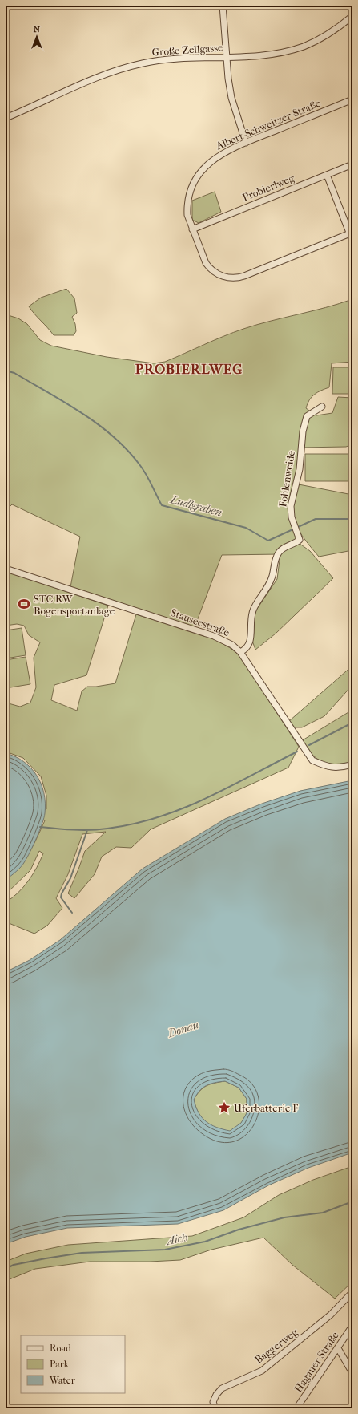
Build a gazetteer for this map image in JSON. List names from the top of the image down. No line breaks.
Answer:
{"streets":{"street":["Große Zellgasse","Albert-Schweitzer-Straße","Probierlweg","Fohlenweide","Stauseestraße","Baggerweg","Hagauer Straße"]},"crossings":[["Albert-Schweitzer-Straße","Probierlweg"],["Fohlenweide","Stauseestraße"]],"districts":["PROBIERLWEG"],"water":["Ludlgraben","Donau","Aich"],"places":{"sports":["STC RW Bogensportanlage"],"place":["Uferbatterie F"]},"legend":["Road","Park","Water"],"north":"top"}
